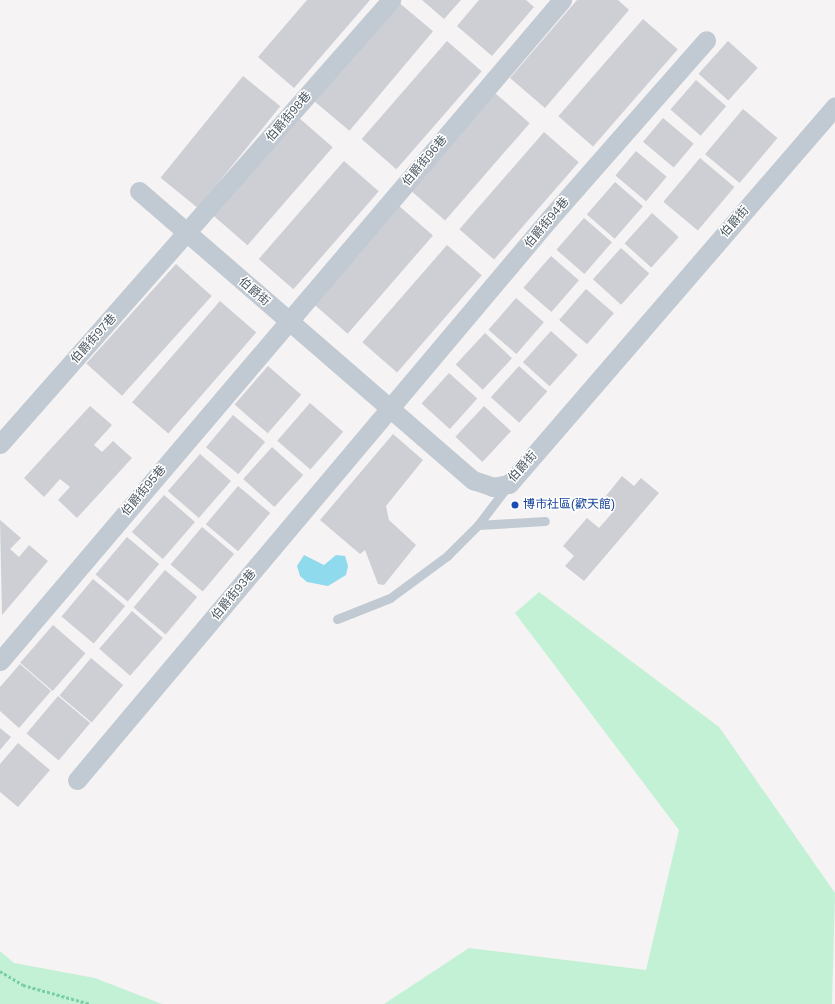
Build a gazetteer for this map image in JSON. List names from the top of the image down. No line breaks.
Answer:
{"streets":{"street":["伯爵街98巷","伯爵街96巷","伯爵街","伯爵街94巷","伯爵街97巷","伯爵街95巷","伯爵街93巷"]},"crossings":[["伯爵街98巷","伯爵街"],["伯爵街98巷","伯爵街97巷"],["伯爵街96巷","伯爵街"],["伯爵街96巷","伯爵街95巷"],["伯爵街","伯爵街94巷"],["伯爵街","伯爵街97巷"],["伯爵街","伯爵街95巷"],["伯爵街","伯爵街93巷"],["伯爵街94巷","伯爵街93巷"]],"places":["博市社區(歡天館)"]}
